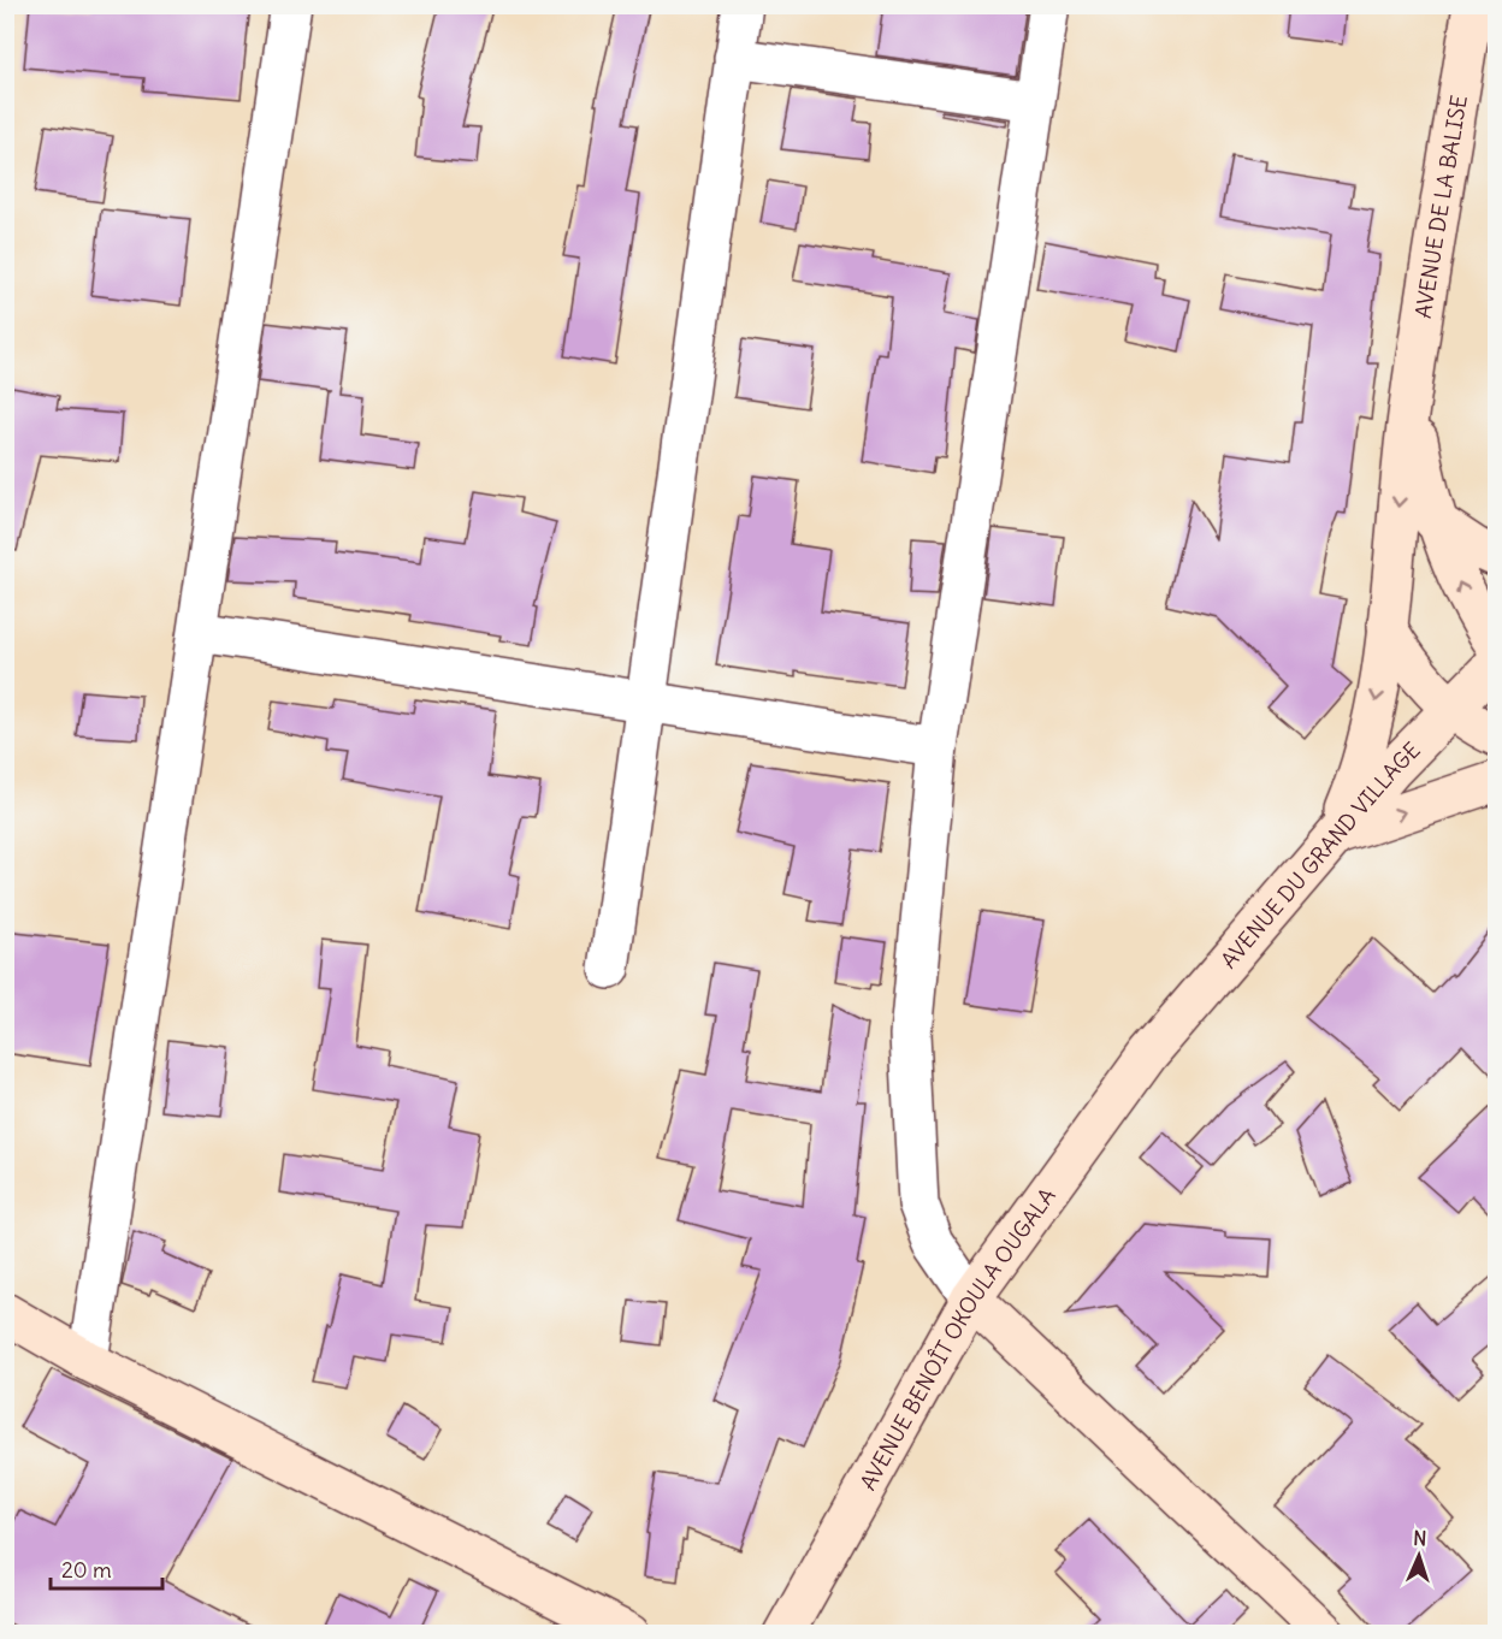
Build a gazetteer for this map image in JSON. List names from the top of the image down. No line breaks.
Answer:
{"streets":{"street":["AVENUE DE LA BALISE","AVENUE DU GRAND VILLAGE","AVENUE BENOÎT OKOULA OUGALA"]},"crossings":[["AVENUE DE LA BALISE","AVENUE DU GRAND VILLAGE"],["AVENUE DU GRAND VILLAGE","AVENUE BENOÎT OKOULA OUGALA"]],"one_way":["AVENUE DE LA BALISE"],"scale_bar":"20 m","north":"top"}
